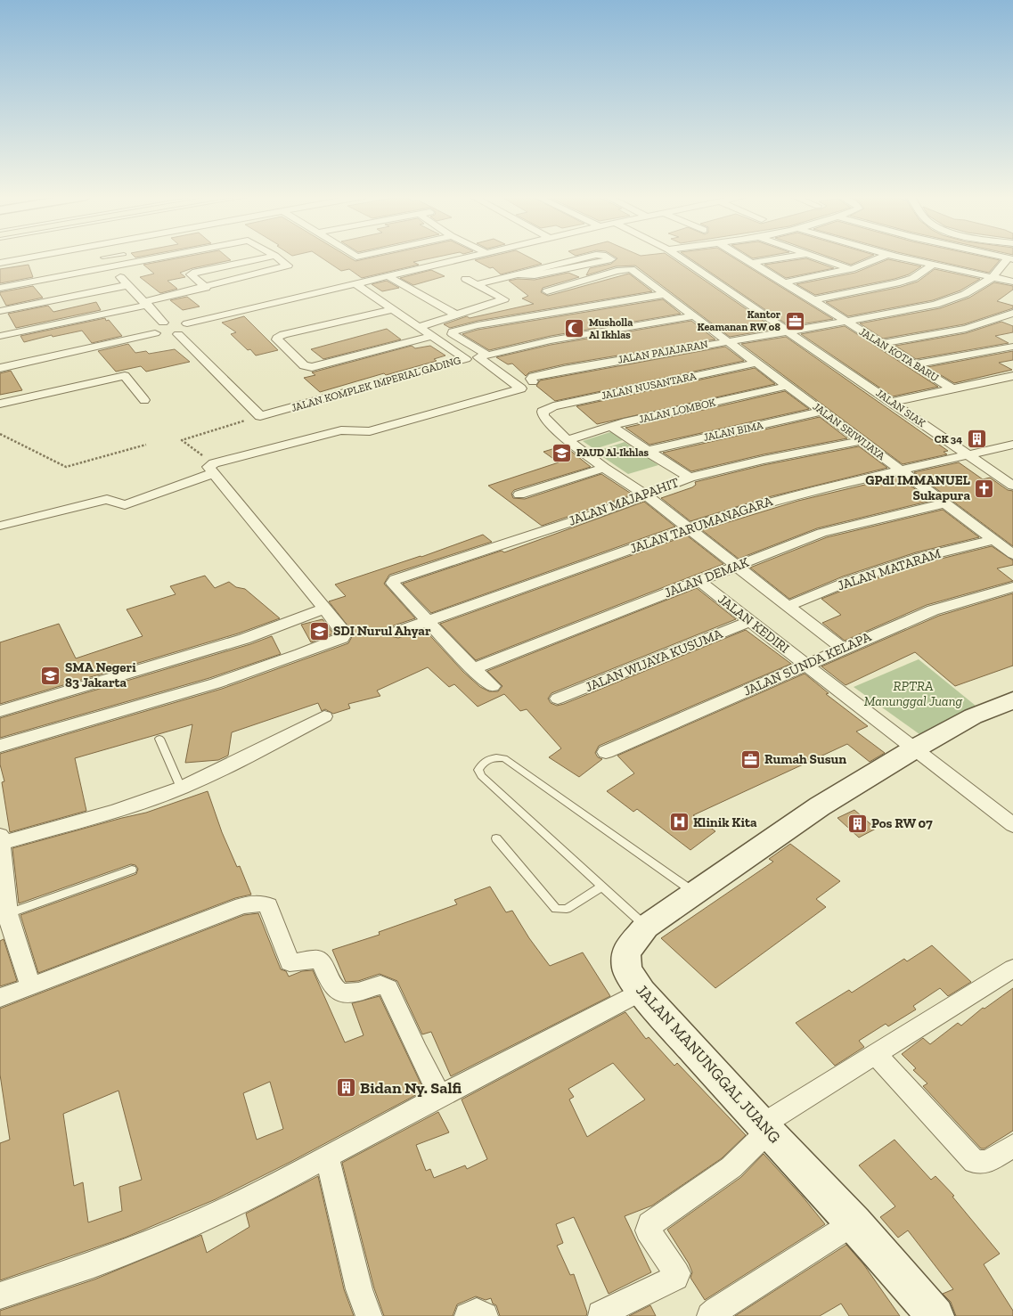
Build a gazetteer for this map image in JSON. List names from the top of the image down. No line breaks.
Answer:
{"streets":{"street":["JALAN PAJAJARAN","JALAN KOTA BARU","JALAN KOMPLEK IMPERIAL GADING","JALAN NUSANTARA","JALAN SIAK","JALAN LOMBOK","JALAN BIMA","JALAN SRIWIJAYA","JALAN MAJAPAHIT","JALAN TARUMANAGARA","JALAN MATARAM","JALAN DEMAK","JALAN KEDIRI","JALAN WIJAYA KUSUMA","JALAN SUNDA KELAPA","JALAN MANUNGGAL JUANG"]},"crossings":[["JALAN PAJAJARAN","JALAN SIAK"],["JALAN PAJAJARAN","JALAN SRIWIJAYA"],["JALAN NUSANTARA","JALAN LOMBOK"],["JALAN NUSANTARA","JALAN SRIWIJAYA"],["JALAN SIAK","JALAN TARUMANAGARA"],["JALAN LOMBOK","JALAN SRIWIJAYA"],["JALAN BIMA","JALAN SRIWIJAYA"],["JALAN SRIWIJAYA","JALAN MAJAPAHIT"],["JALAN SRIWIJAYA","JALAN TARUMANAGARA"],["JALAN SRIWIJAYA","JALAN MATARAM"],["JALAN SRIWIJAYA","JALAN DEMAK"],["JALAN MAJAPAHIT","JALAN TARUMANAGARA"],["JALAN DEMAK","JALAN KEDIRI"],["JALAN KEDIRI","JALAN WIJAYA KUSUMA"],["JALAN KEDIRI","JALAN SUNDA KELAPA"],["JALAN KEDIRI","JALAN MANUNGGAL JUANG"]],"parks":["RPTRA Manunggal Juang"],"places":{"office":["Kantor Keamanan RW 08","Rumah Susun"],"mosque":["Musholla Al Ikhlas"],"building":["CK 34","Pos RW 07","Bidan Ny. Salfi"],"school or university":["PAUD Al-Ikhlas","SDI Nurul Ahyar","SMA Negeri 83 Jakarta"],"church":["GPdI IMMANUEL Sukapura"],"hospital":["Klinik Kita"]}}
